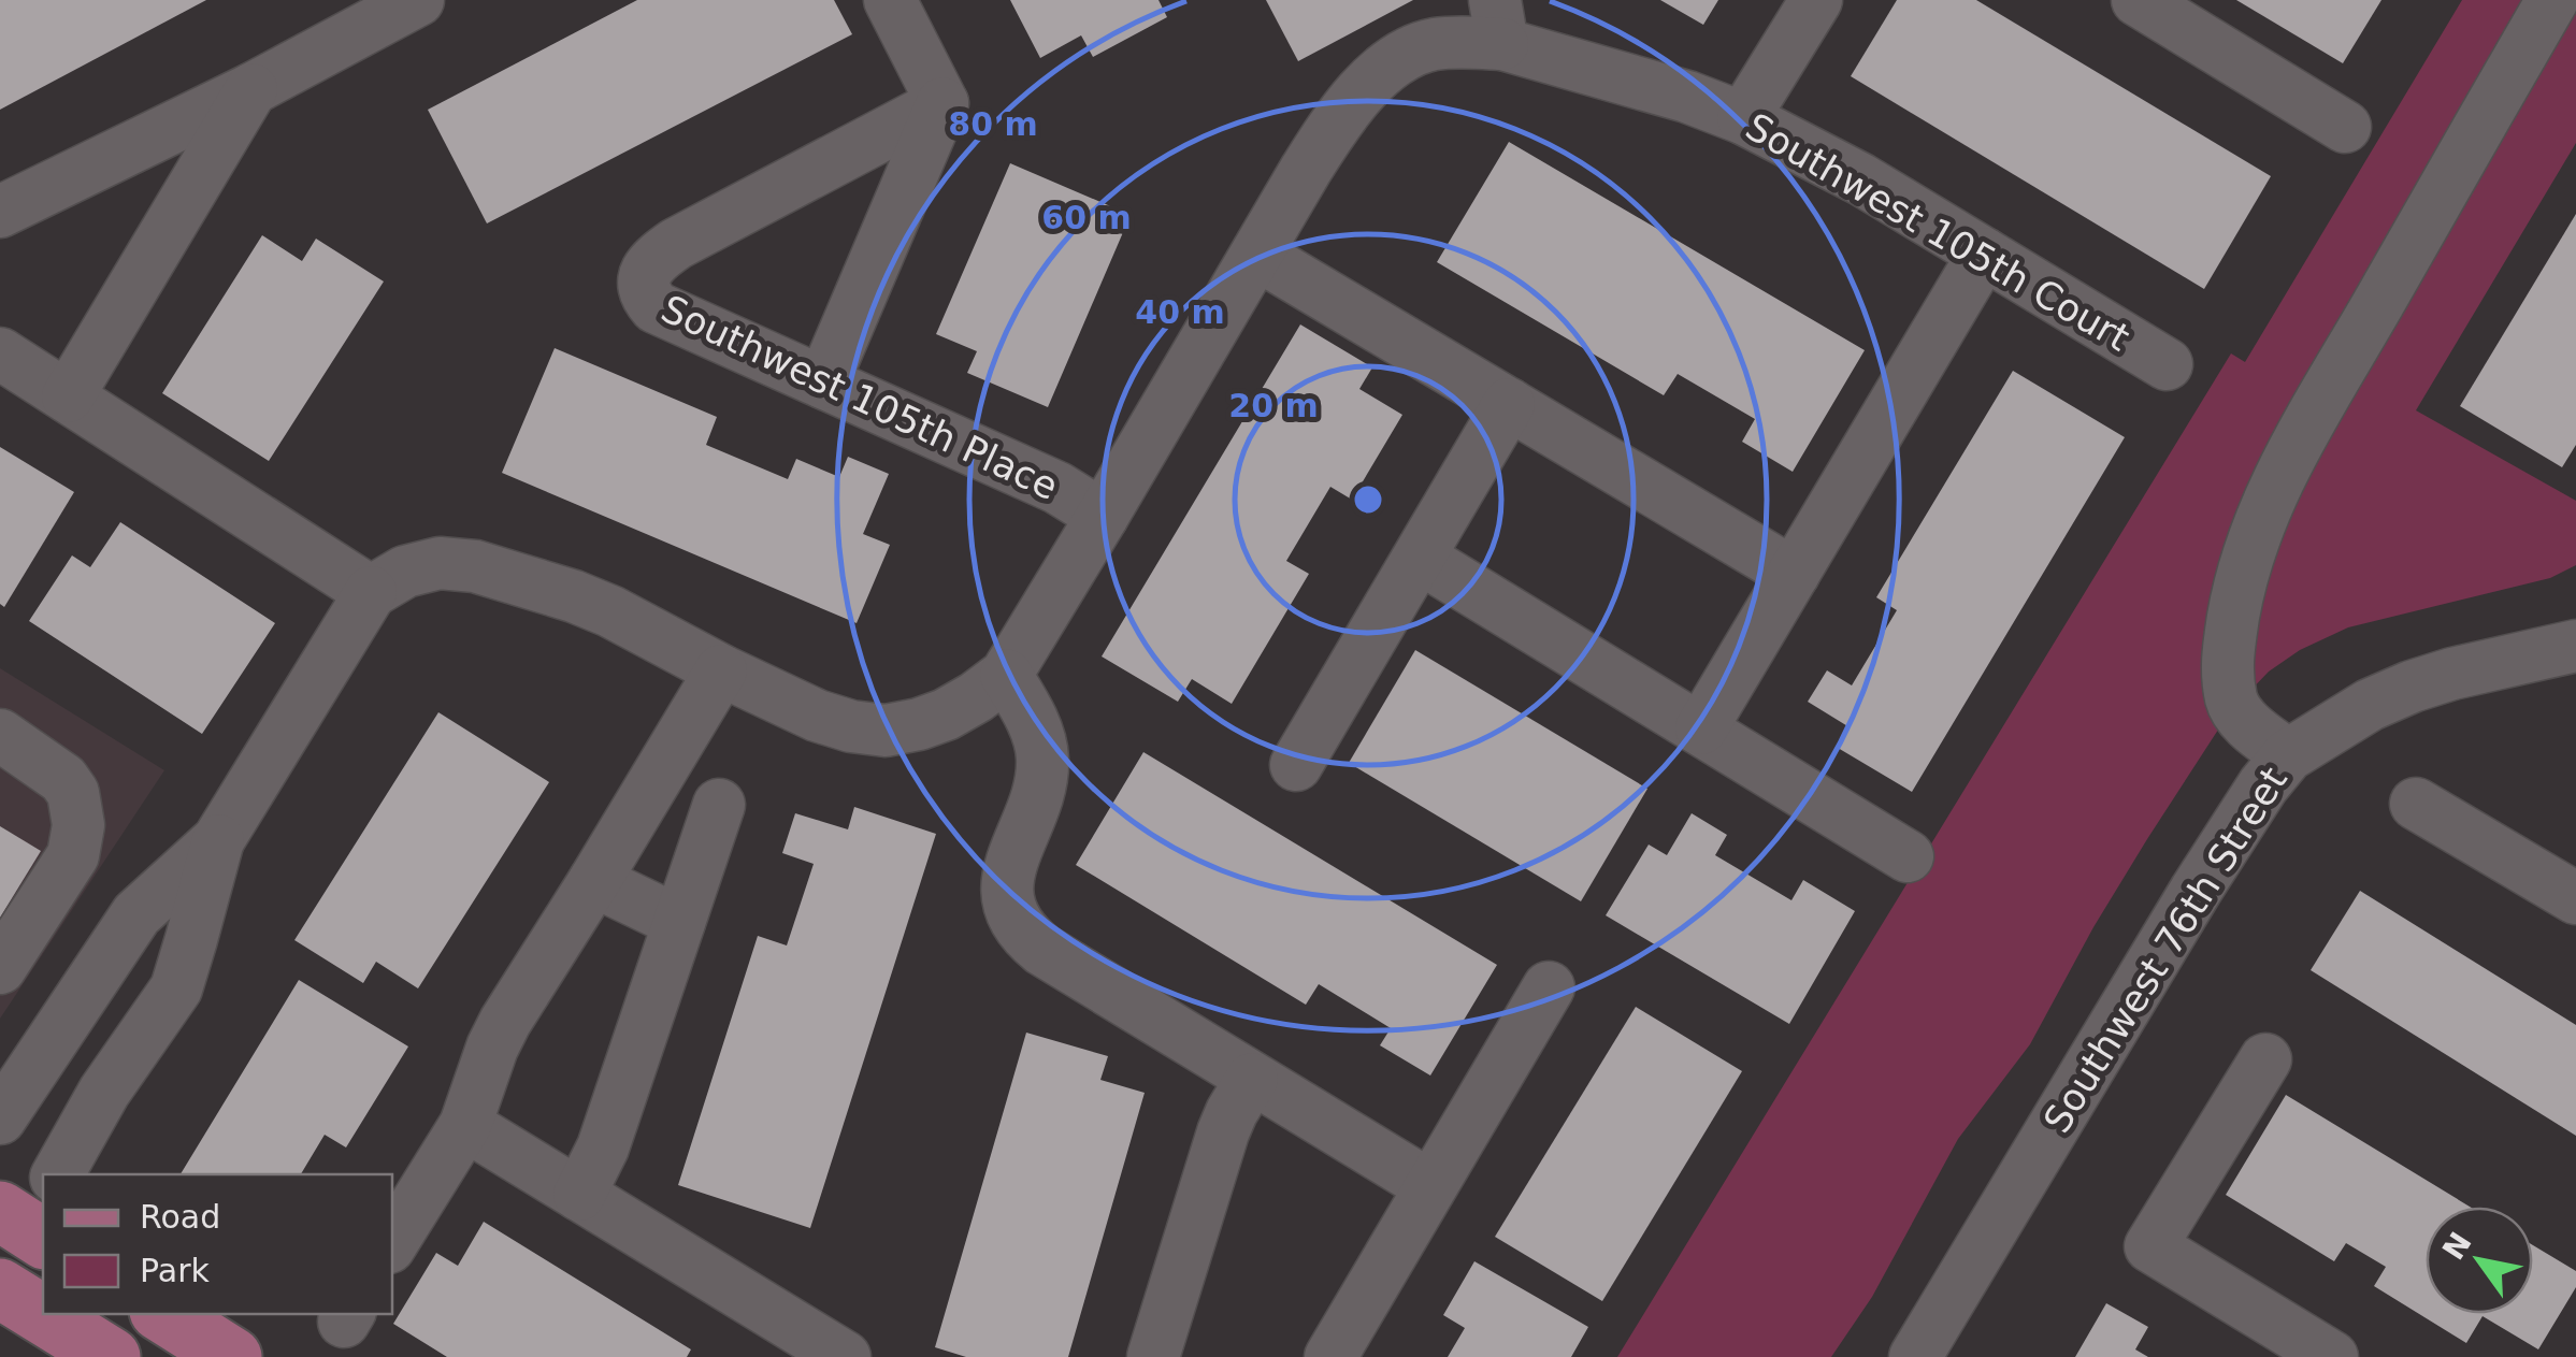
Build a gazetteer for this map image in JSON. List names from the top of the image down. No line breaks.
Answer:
{"streets":{"street":["Southwest 105th Court","Southwest 105th Place","Southwest 76th Street"]},"crossings":[["Southwest 105th Court","Southwest 105th Place"]],"legend":["Road","Park"],"north":"top left","rings":["80 m","60 m","40 m","20 m"]}
